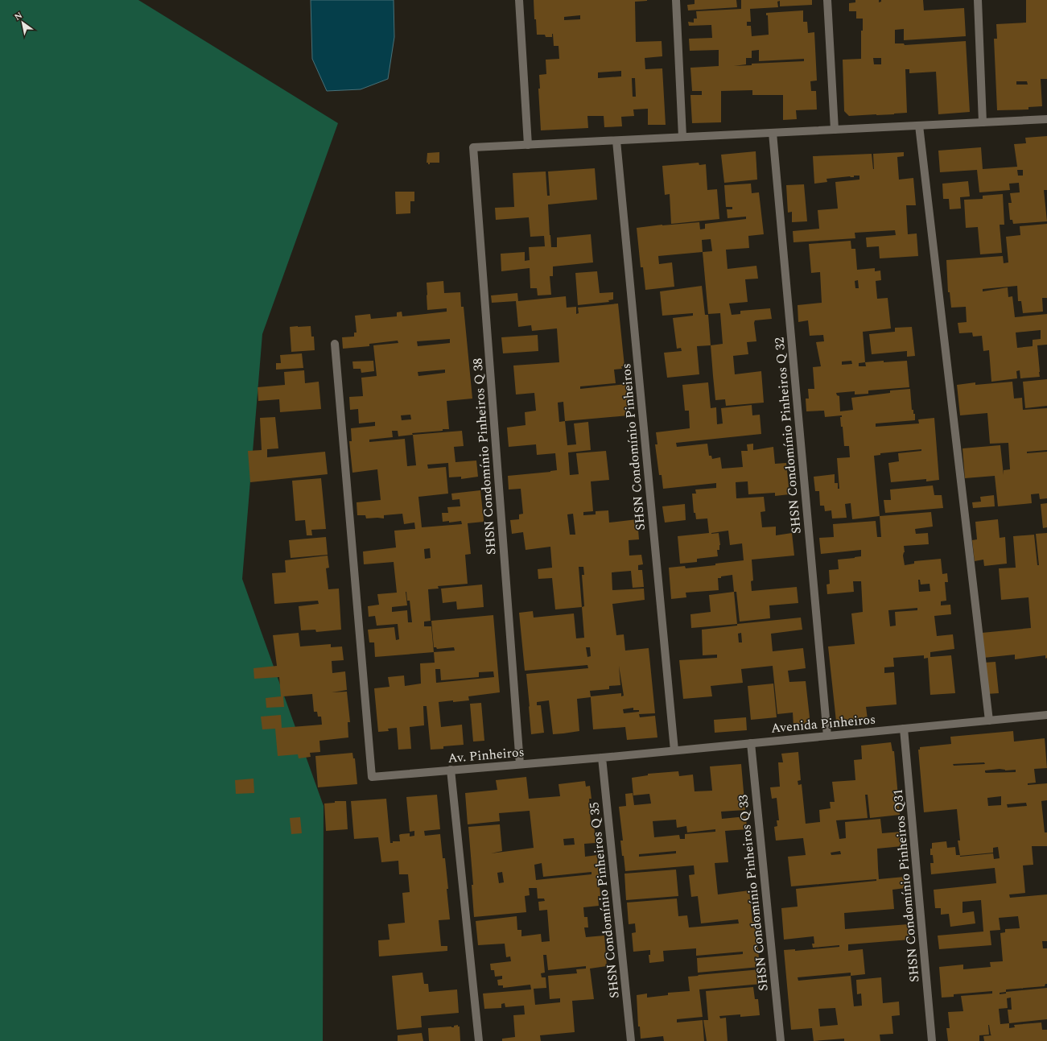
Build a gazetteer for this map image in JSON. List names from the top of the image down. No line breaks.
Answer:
{"streets":{"street":["SHSN Condomínio Pinheiros Q 32","SHSN Condomínio Pinheiros","SHSN Condomínio Pinheiros Q 38","Avenida Pinheiros","Av. Pinheiros","SHSN Condomínio Pinheiros Q31","SHSN Condomínio Pinheiros Q 33","SHSN Condomínio Pinheiros Q 35"]},"crossings":[["SHSN Condomínio Pinheiros Q 32","Avenida Pinheiros"],["SHSN Condomínio Pinheiros","Avenida Pinheiros"],["SHSN Condomínio Pinheiros Q 38","Av. Pinheiros"],["Avenida Pinheiros","Av. Pinheiros"],["Avenida Pinheiros","SHSN Condomínio Pinheiros Q31"],["Avenida Pinheiros","SHSN Condomínio Pinheiros Q 33"],["Avenida Pinheiros","SHSN Condomínio Pinheiros Q 35"],["Av. Pinheiros","SHSN Condomínio Pinheiros Q 35"]],"north":"top left"}
